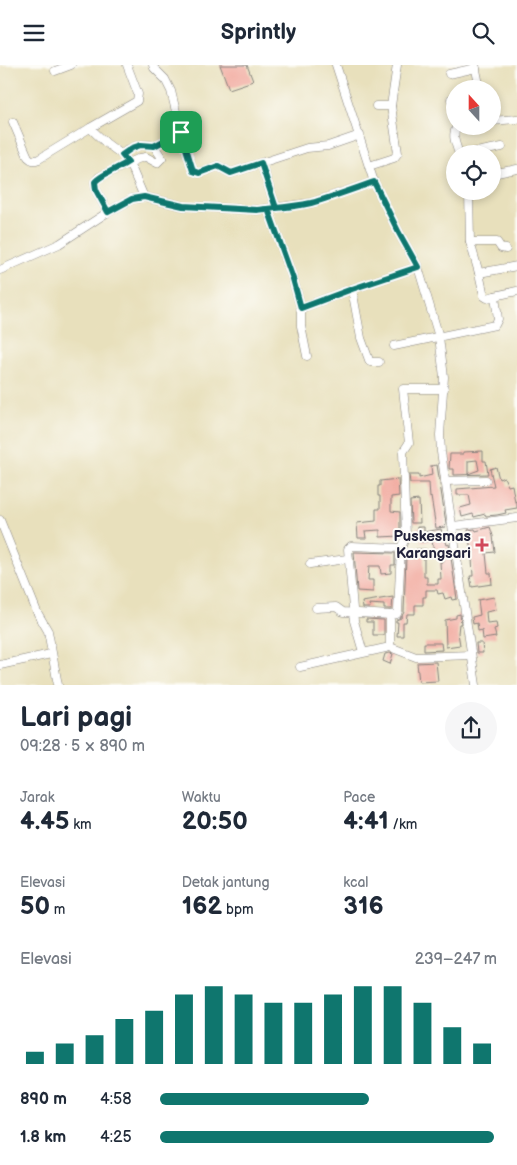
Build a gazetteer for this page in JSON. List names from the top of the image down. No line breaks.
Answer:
{"places":{"health":["Puskesmas Karangsari"]},"north":"top","page":{"header":"Sprintly","heading":["Lari pagi","09:28 · 5 × 890 m"],"stats":[["Jarak","4.45 km"],["Waktu","20:50"],["Pace","4:41 /km"],["Elevasi","50 m"],["Detak jantung","162 bpm"],["kcal","316"]],"chart":["Elevasi","239–247 m"],"list":[{"name":"890 m","note":"4:58"},{"name":"1.8 km","note":"4:25"}]}}
